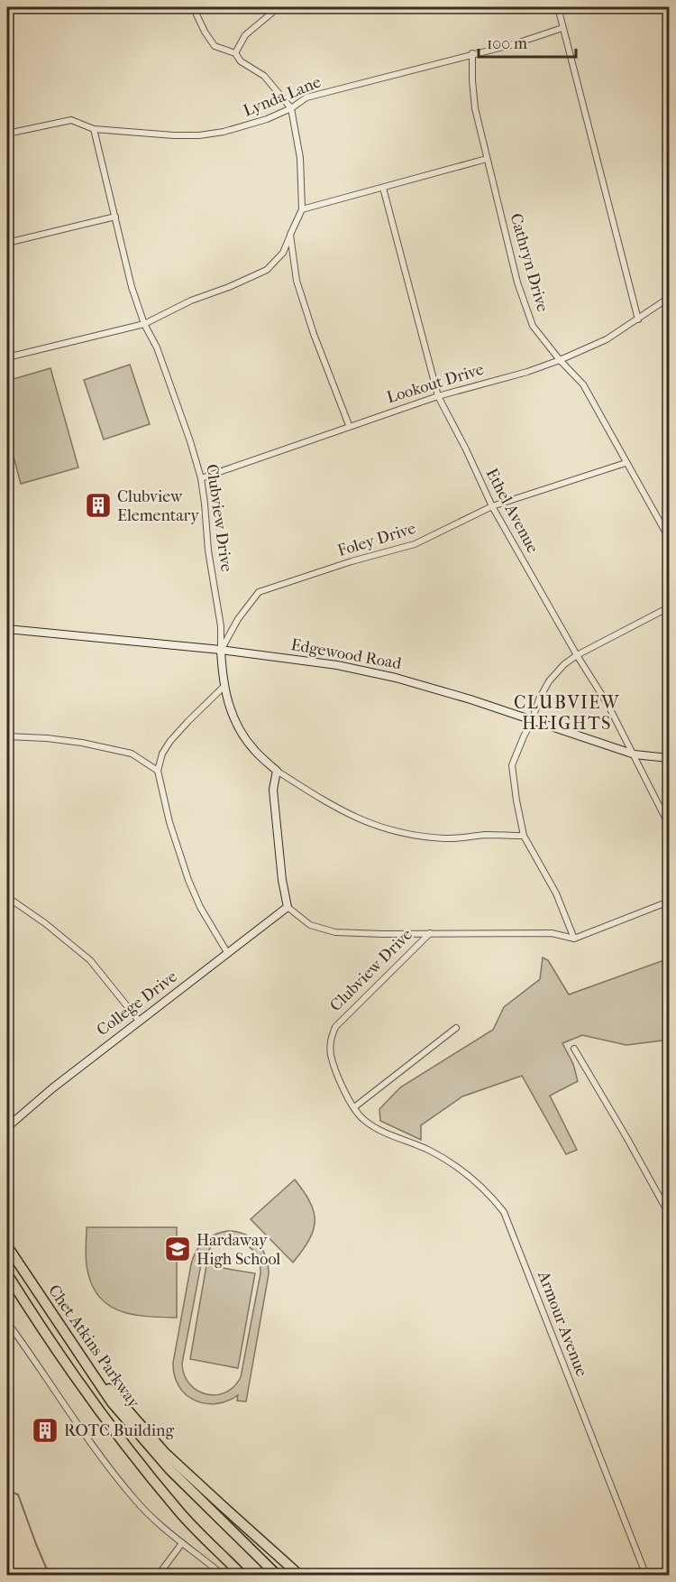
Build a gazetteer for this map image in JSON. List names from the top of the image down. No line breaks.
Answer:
{"streets":{"highway":["Chet Atkins Parkway"],"street":["Lynda Lane","Cathryn Drive","Lookout Drive","Ethel Avenue","Clubview Drive","Foley Drive","Edgewood Road","College Drive","Armour Avenue"]},"crossings":[["Lynda Lane","Cathryn Drive"],["Lynda Lane","Clubview Drive"],["Cathryn Drive","Lookout Drive"],["Cathryn Drive","Foley Drive"],["Lookout Drive","Ethel Avenue"],["Lookout Drive","Clubview Drive"],["Ethel Avenue","Foley Drive"],["Ethel Avenue","Edgewood Road"],["Clubview Drive","Foley Drive"],["Clubview Drive","Edgewood Road"],["Clubview Drive","Armour Avenue"],["Foley Drive","Edgewood Road"]],"districts":["CLUBVIEW HEIGHTS"],"places":{"building":["Clubview Elementary","ROTC Building"],"school or university":["Hardaway High School"]},"scale_bar":"100 m"}
